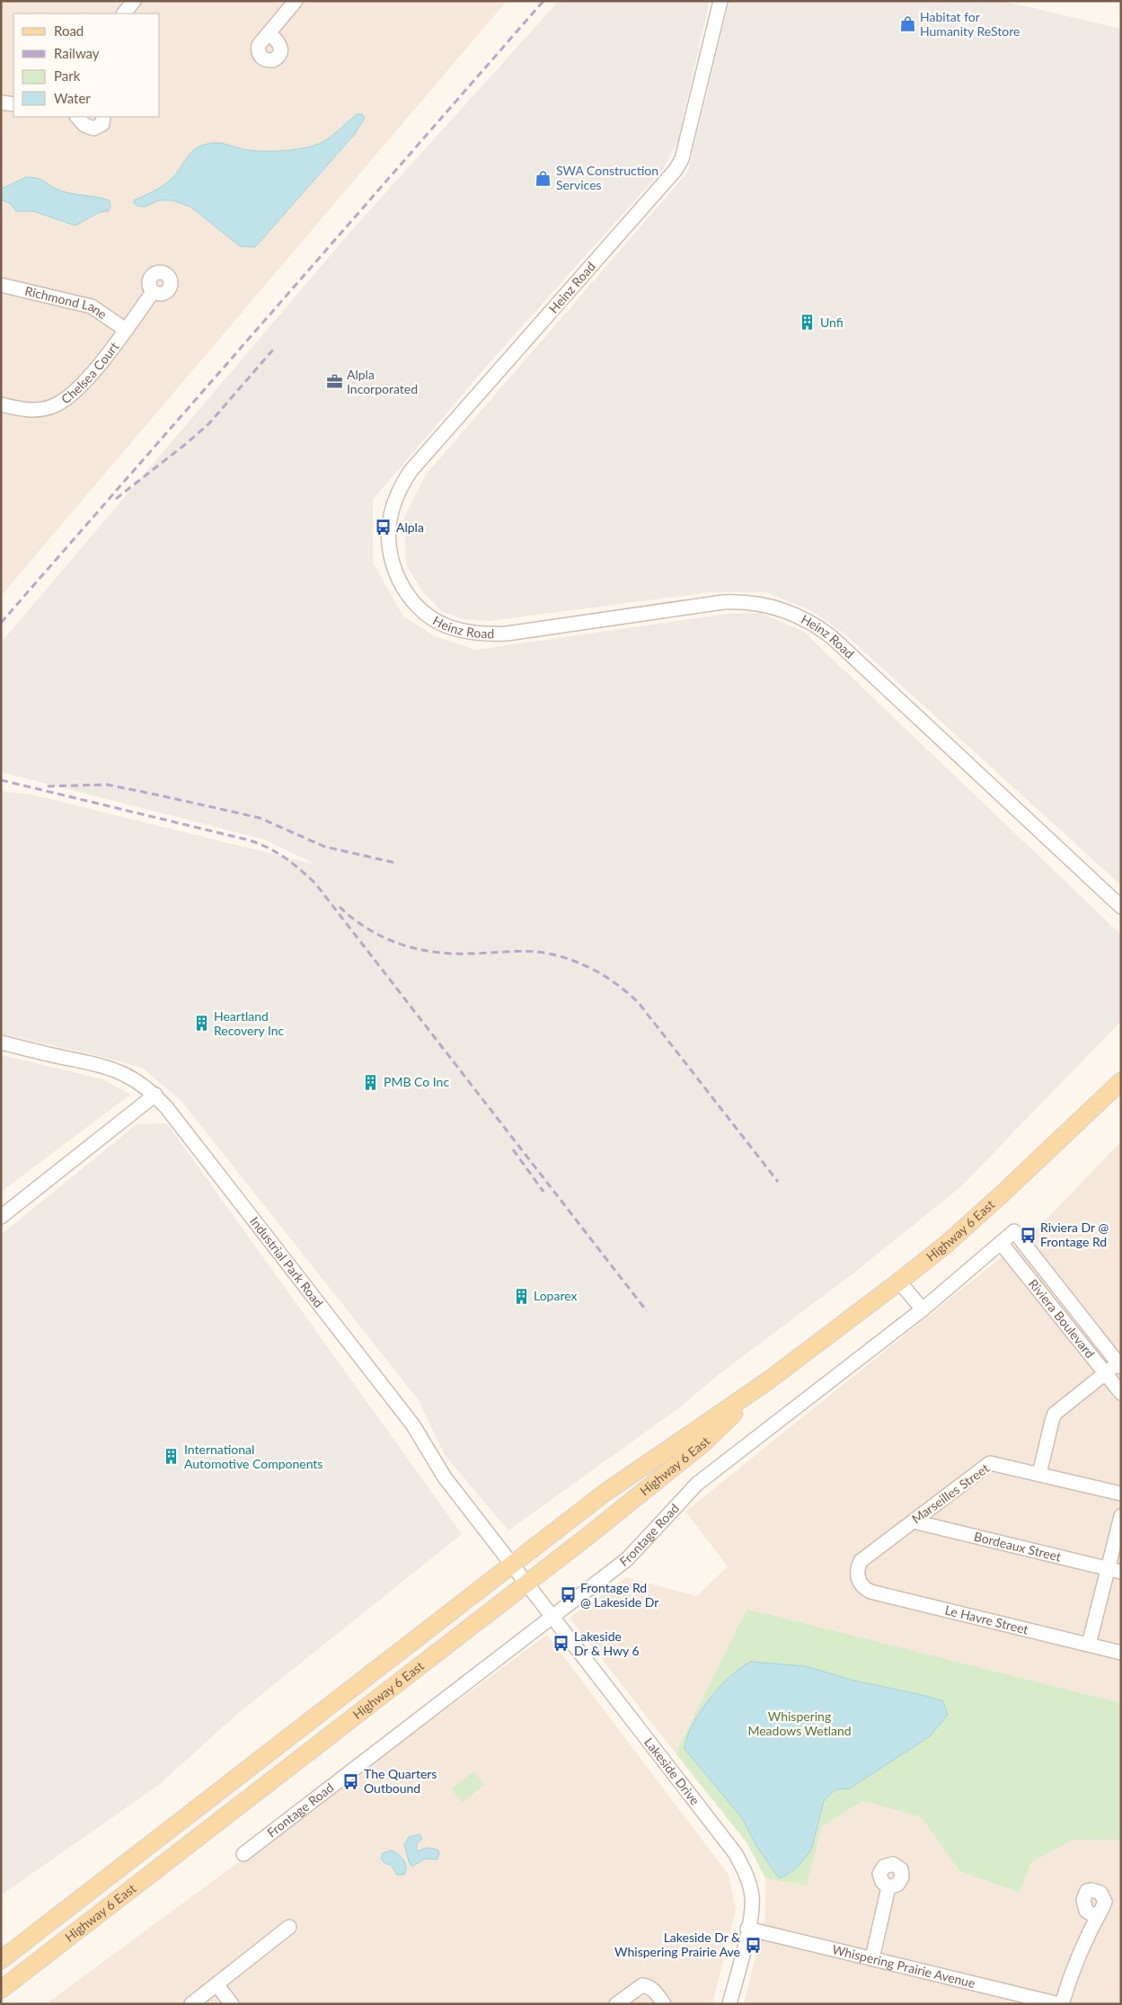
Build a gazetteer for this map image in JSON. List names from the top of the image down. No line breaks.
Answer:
{"streets":{"main road":["Highway 6 East"],"street":["Heinz Road","Richmond Lane","Chelsea Court","Industrial Park Road","Riviera Boulevard","Marseilles Street","Frontage Road","Bordeaux Street","Le Havre Street","Lakeside Drive","Whispering Prairie Avenue"]},"crossings":[["Richmond Lane","Chelsea Court"],["Highway 6 East","Industrial Park Road"],["Highway 6 East","Lakeside Drive"],["Industrial Park Road","Lakeside Drive"],["Riviera Boulevard","Frontage Road"],["Marseilles Street","Bordeaux Street"],["Marseilles Street","Le Havre Street"],["Frontage Road","Lakeside Drive"],["Lakeside Drive","Whispering Prairie Avenue"]],"parks":["Whispering Meadows Wetland"],"places":{"shop":["Habitat for Humanity ReStore","SWA Construction Services"],"building":["Unfi","Heartland Recovery Inc","PMB Co Inc","Loparex","International Automotive Components"],"office":["Alpla Incorporated"],"bus stop":["Alpla","Riviera Dr @ Frontage Rd","Frontage Rd @ Lakeside Dr","Lakeside Dr & Hwy 6","The Quarters Outbound","Lakeside Dr & Whispering Prairie Ave"]},"legend":["Road","Railway","Park","Water"]}
